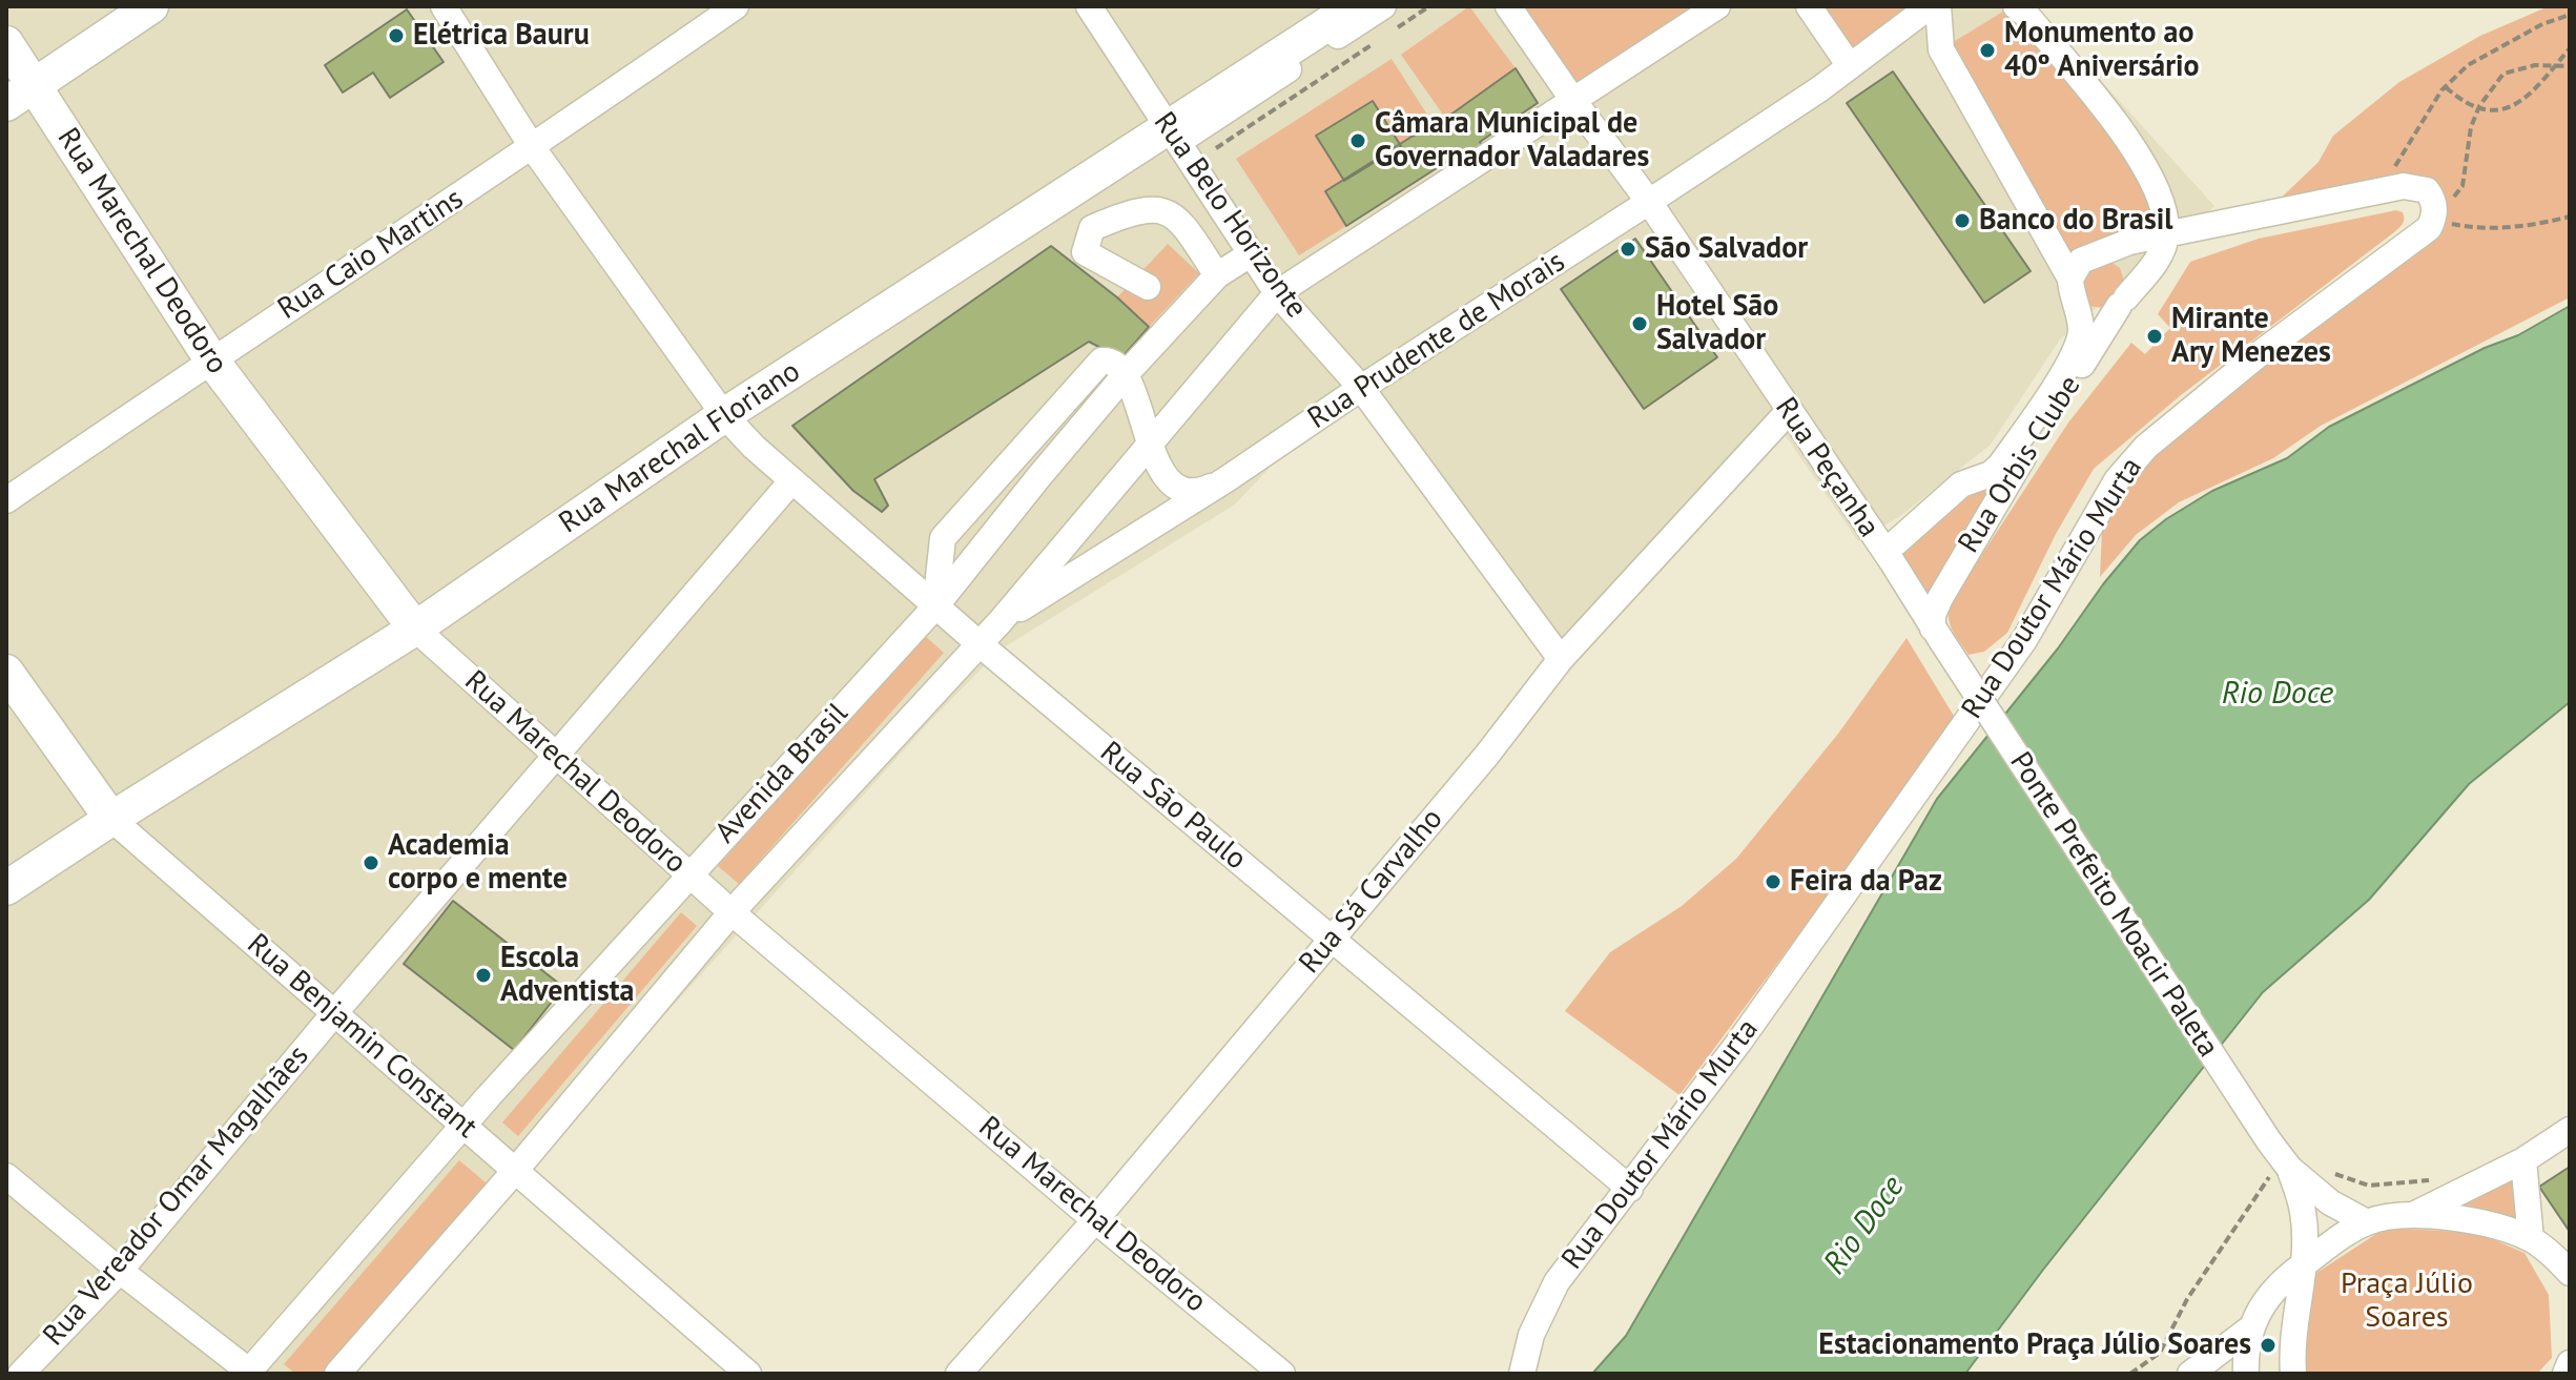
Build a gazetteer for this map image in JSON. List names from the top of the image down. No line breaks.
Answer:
{"streets":{"main road":["Rua Marechal Deodoro","Rua Marechal Floriano","Rua Benjamin Constant"],"street":["Rua Belo Horizonte","Rua Caio Martins","Rua Prudente de Morais","Rua Orbis Clube","Rua Peçanha","Rua Doutor Mário Murta","Avenida Brasil","Rua São Paulo","Rua Sá Carvalho","Ponte Prefeito Moacir Paleta","Rua Vereador Omar Magalhães"]},"crossings":[["Rua Belo Horizonte","Rua Prudente de Morais"],["Rua Belo Horizonte","Rua Marechal Floriano"],["Rua Belo Horizonte","Avenida Brasil"],["Rua Belo Horizonte","Rua Sá Carvalho"],["Rua Marechal Deodoro","Rua Caio Martins"],["Rua Marechal Deodoro","Rua Marechal Floriano"],["Rua Marechal Deodoro","Avenida Brasil"],["Rua Marechal Deodoro","Rua Sá Carvalho"],["Rua Marechal Deodoro","Rua Vereador Omar Magalhães"],["Rua Caio Martins","Rua São Paulo"],["Rua Prudente de Morais","Rua Peçanha"],["Rua Marechal Floriano","Rua São Paulo"],["Rua Marechal Floriano","Rua Benjamin Constant"],["Rua Orbis Clube","Rua Peçanha"],["Rua Orbis Clube","Ponte Prefeito Moacir Paleta"],["Rua Peçanha","Rua Sá Carvalho"],["Rua Doutor Mário Murta","Rua São Paulo"],["Avenida Brasil","Rua São Paulo"],["Avenida Brasil","Rua Benjamin Constant"],["Rua São Paulo","Rua Sá Carvalho"],["Rua São Paulo","Rua Vereador Omar Magalhães"],["Rua Benjamin Constant","Rua Vereador Omar Magalhães"]],"water":["Rio Doce"],"parks":["Praça Júlio Soares"],"places":["Elétrica Bauru","Monumento ao 40º Aniversário","Câmara Municipal de Governador Valadares","Banco do Brasil","São Salvador","Hotel São Salvador","Mirante Ary Menezes","Academia corpo e mente","Feira da Paz","Escola Adventista","Estacionamento Praça Júlio Soares"]}
